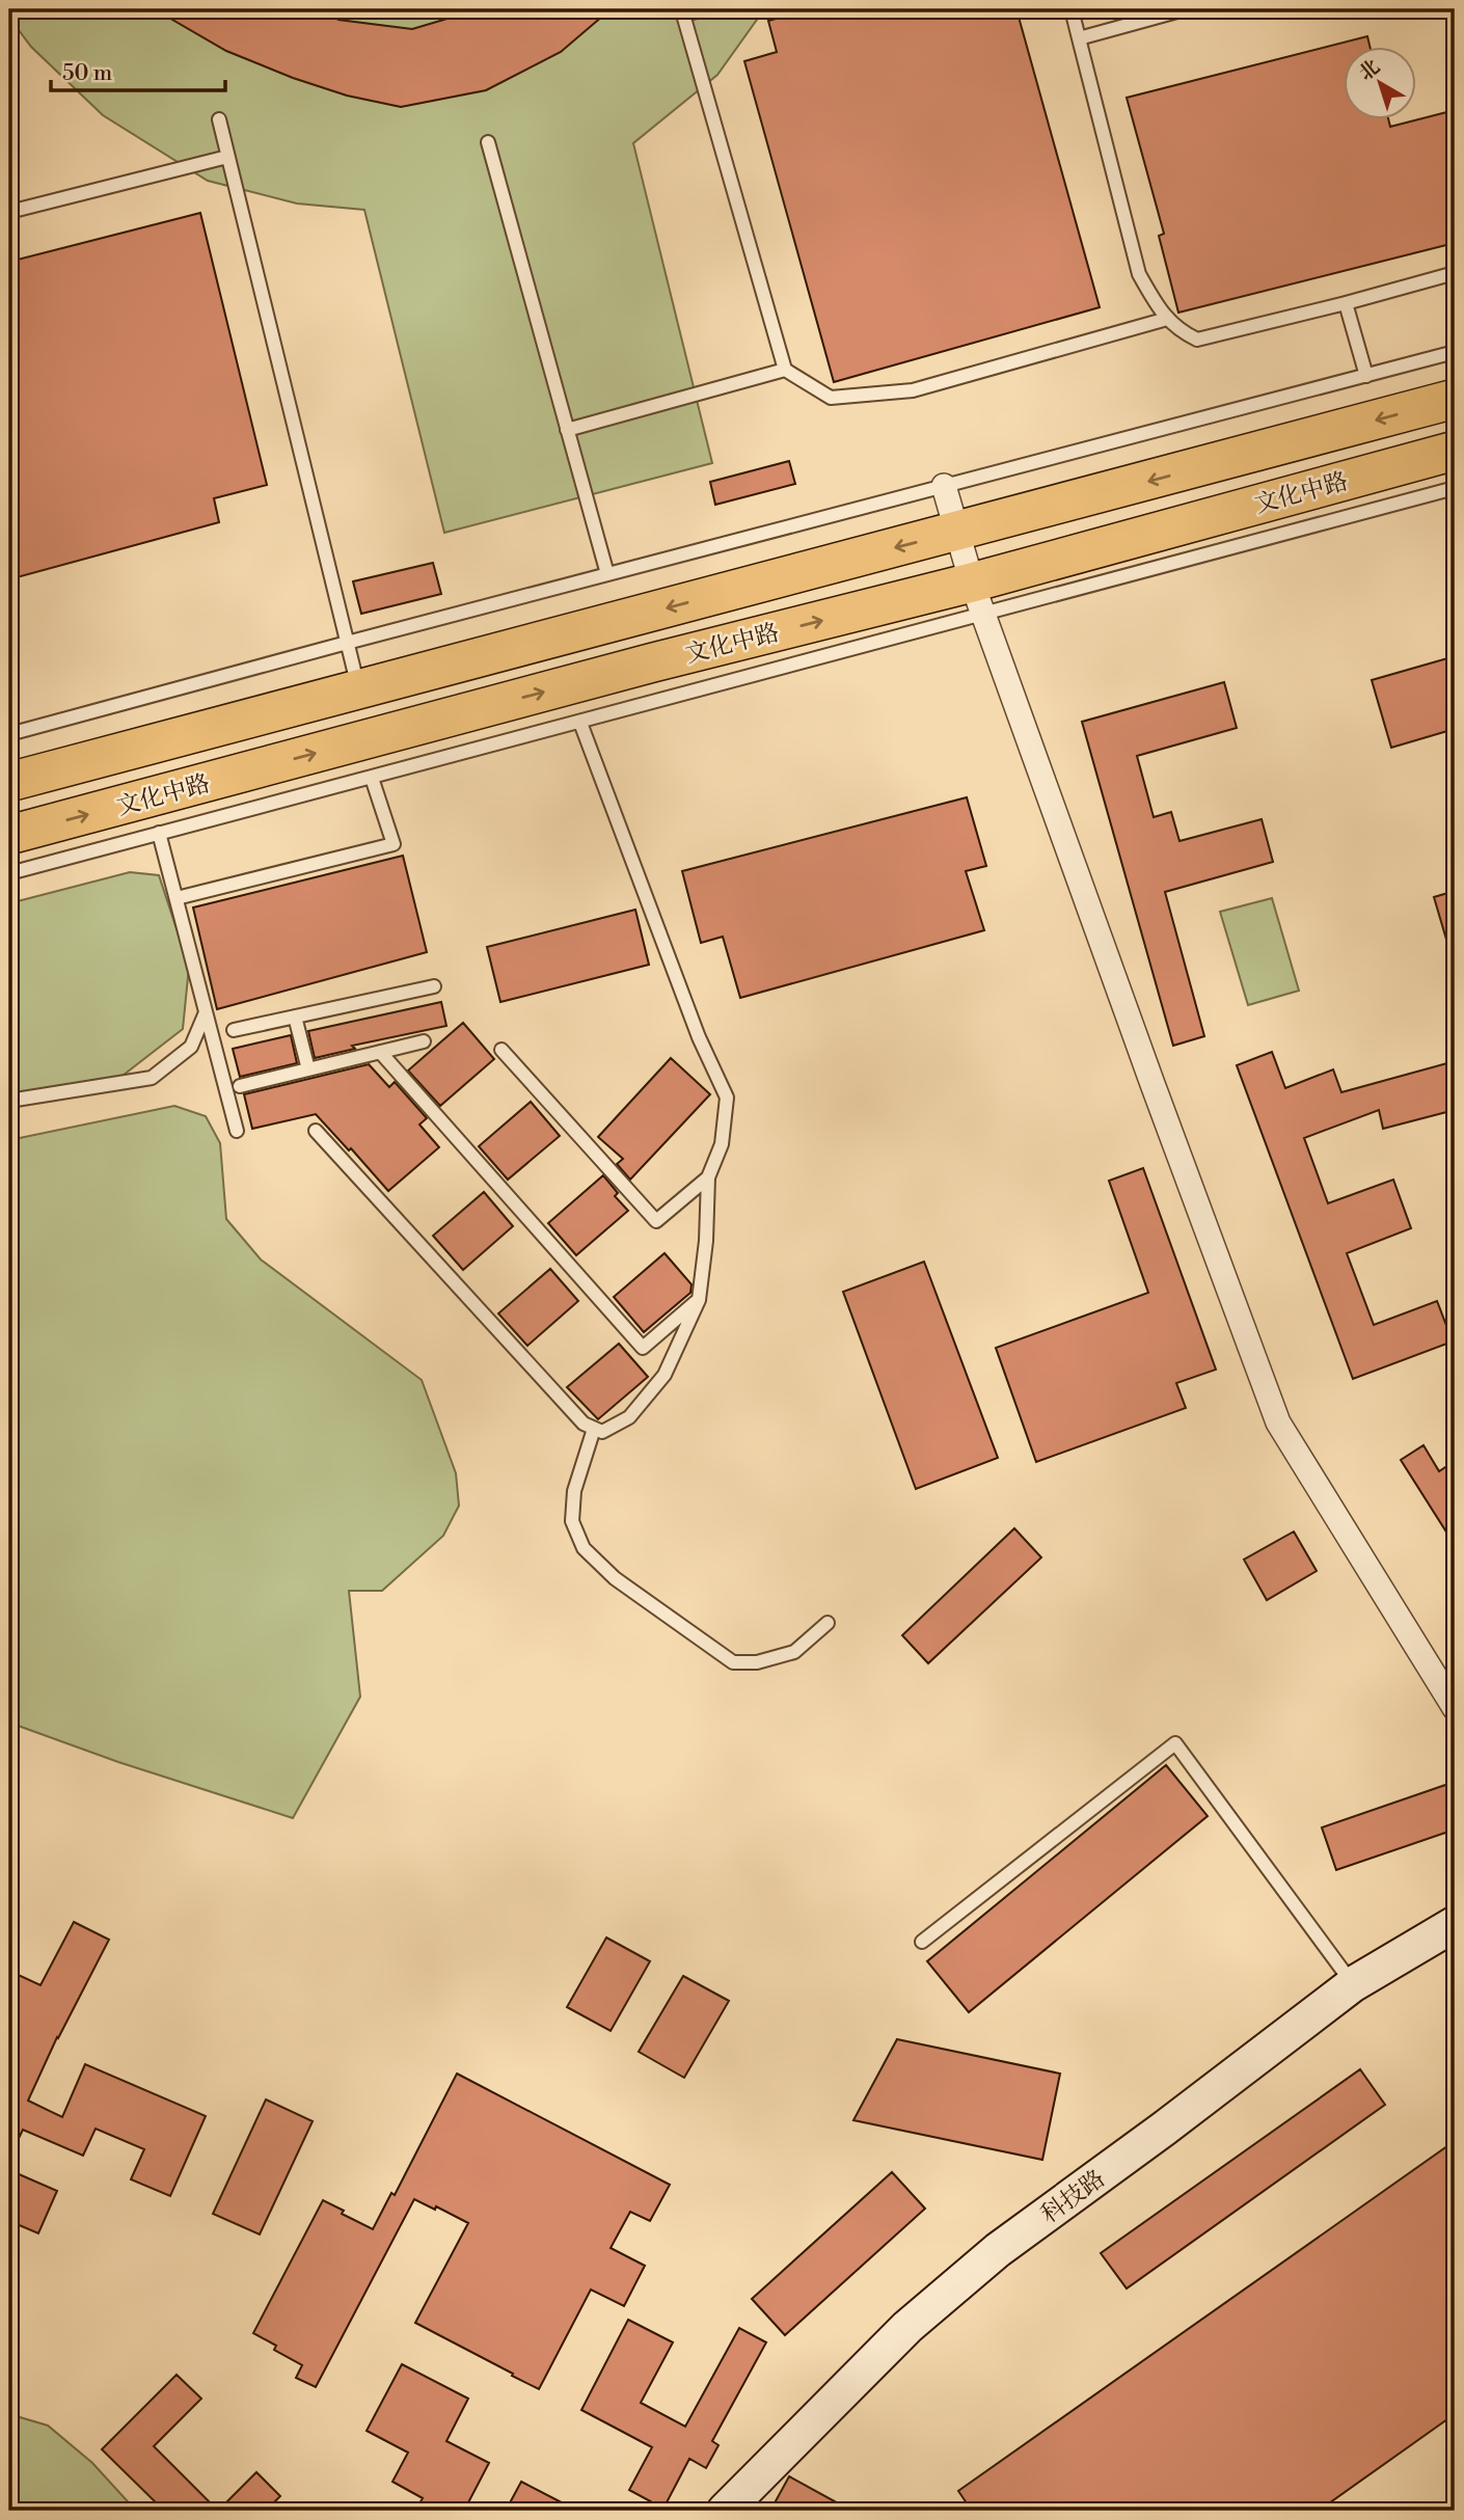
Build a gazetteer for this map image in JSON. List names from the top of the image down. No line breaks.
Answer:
{"streets":{"main road":["文化中路","科技路"]},"scale_bar":"50 m","north":"top left"}
